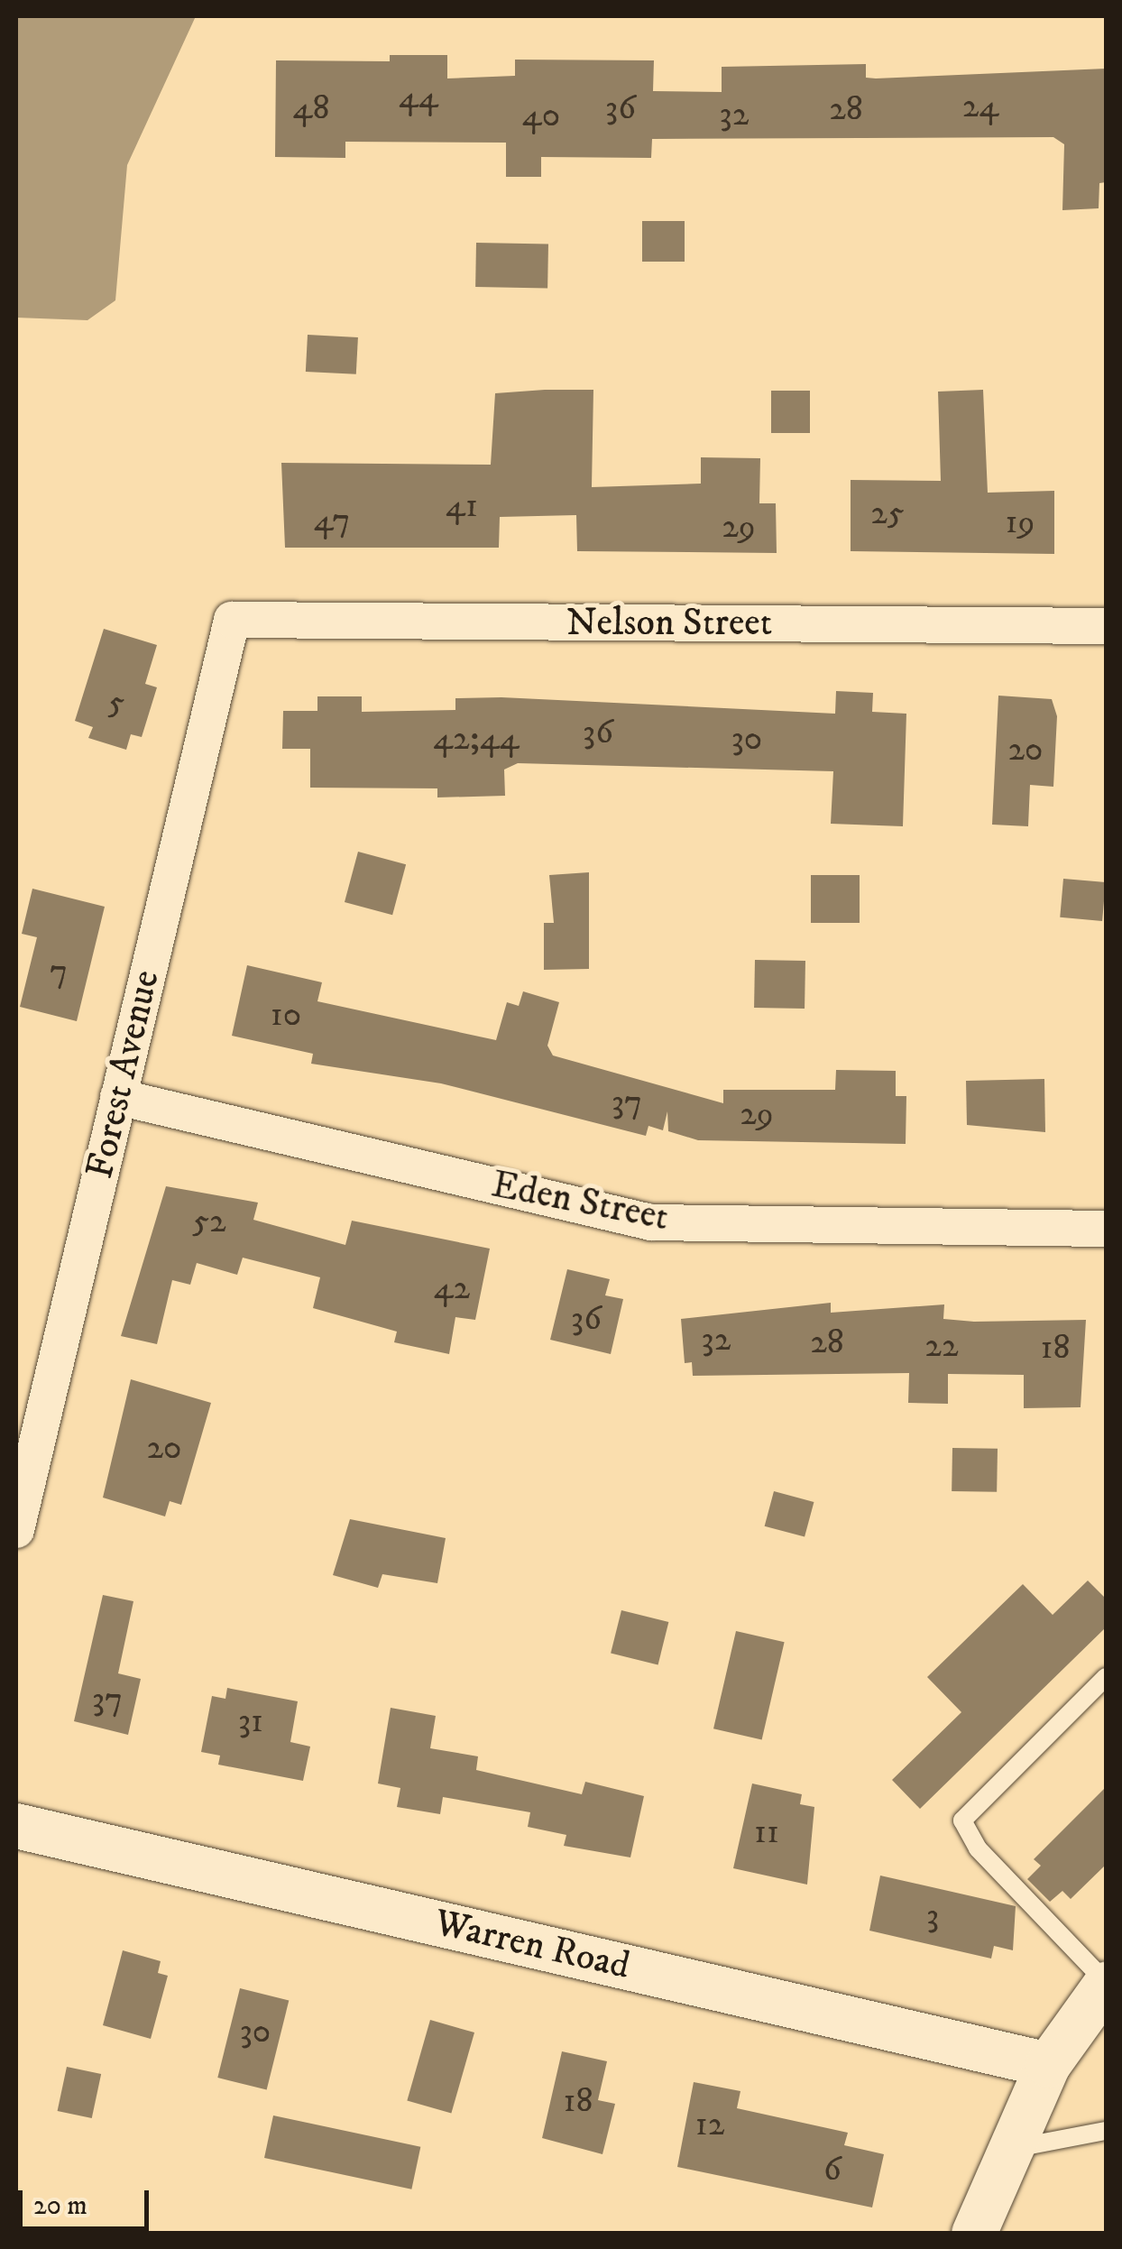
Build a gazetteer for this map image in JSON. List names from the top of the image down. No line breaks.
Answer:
{"streets":{"street":["Nelson Street","Forest Avenue","Eden Street","Warren Road"]},"crossings":[["Nelson Street","Forest Avenue"],["Forest Avenue","Eden Street"]],"house_numbers":["44","24","48","36","28","32","40","41","25","47","19","29","5","36","42;44","30","20","7","10","37","29","52","42","36","32","28","22","18","20","37","31","11","3","30","18","12","6"],"scale_bar":"20 m"}
